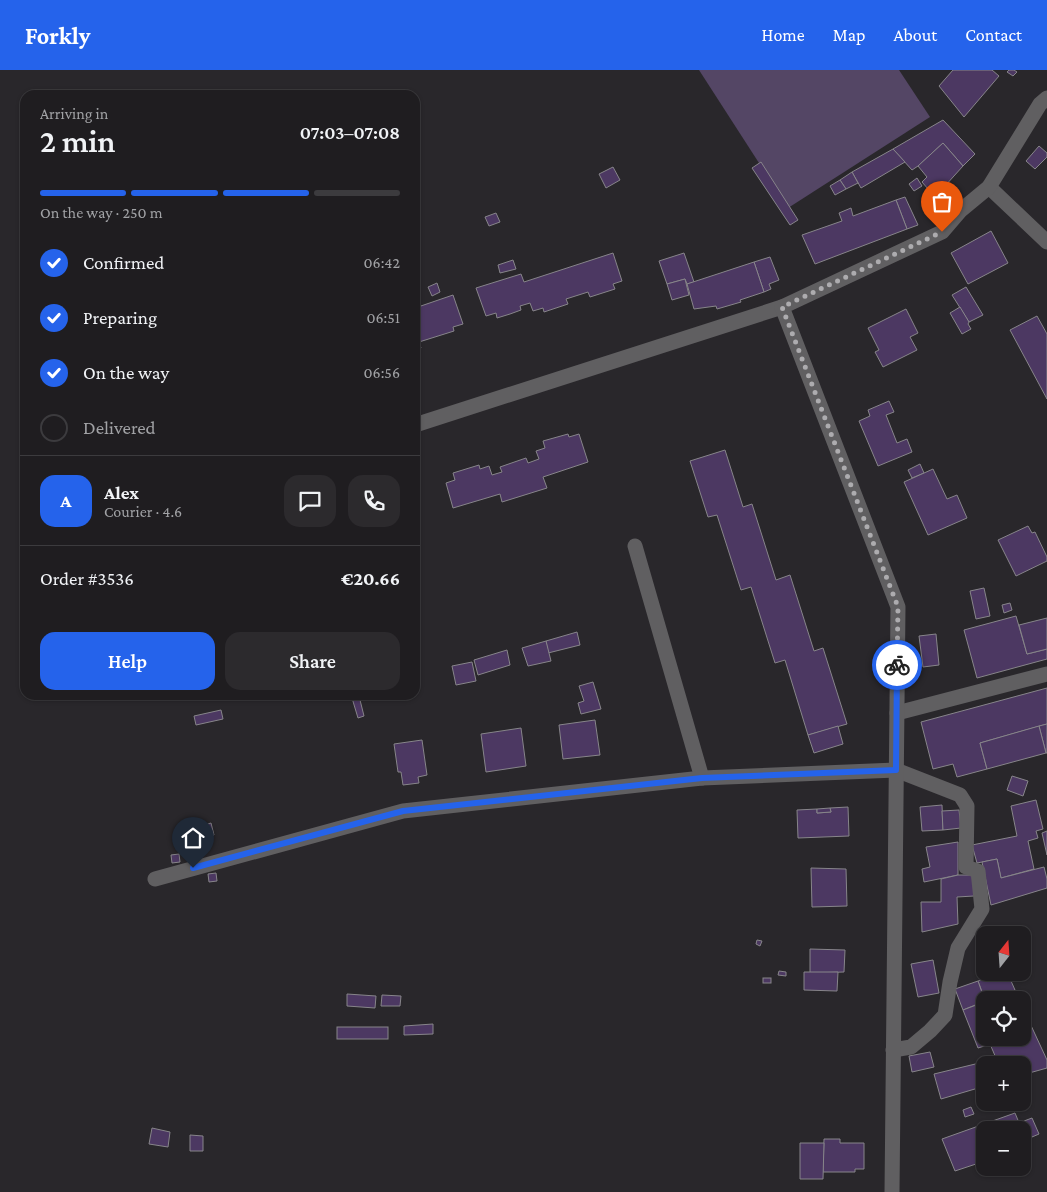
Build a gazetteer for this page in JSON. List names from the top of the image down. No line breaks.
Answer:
{"north":"top","page":{"header":"Forkly","nav":["Home","Map","About","Contact"],"heading":["2 min","Arriving in","07:03–07:08"],"panel":["Alex","Courier · 4.6","Order #3536","€20.66"],"bar":"On the way · 250 m","list":[["Confirmed","06:42"],["Preparing","06:51"],["On the way","06:56"],"Delivered"],"round":"A","buttons":["Help","Share"],"map_buttons":["+","−"]}}
